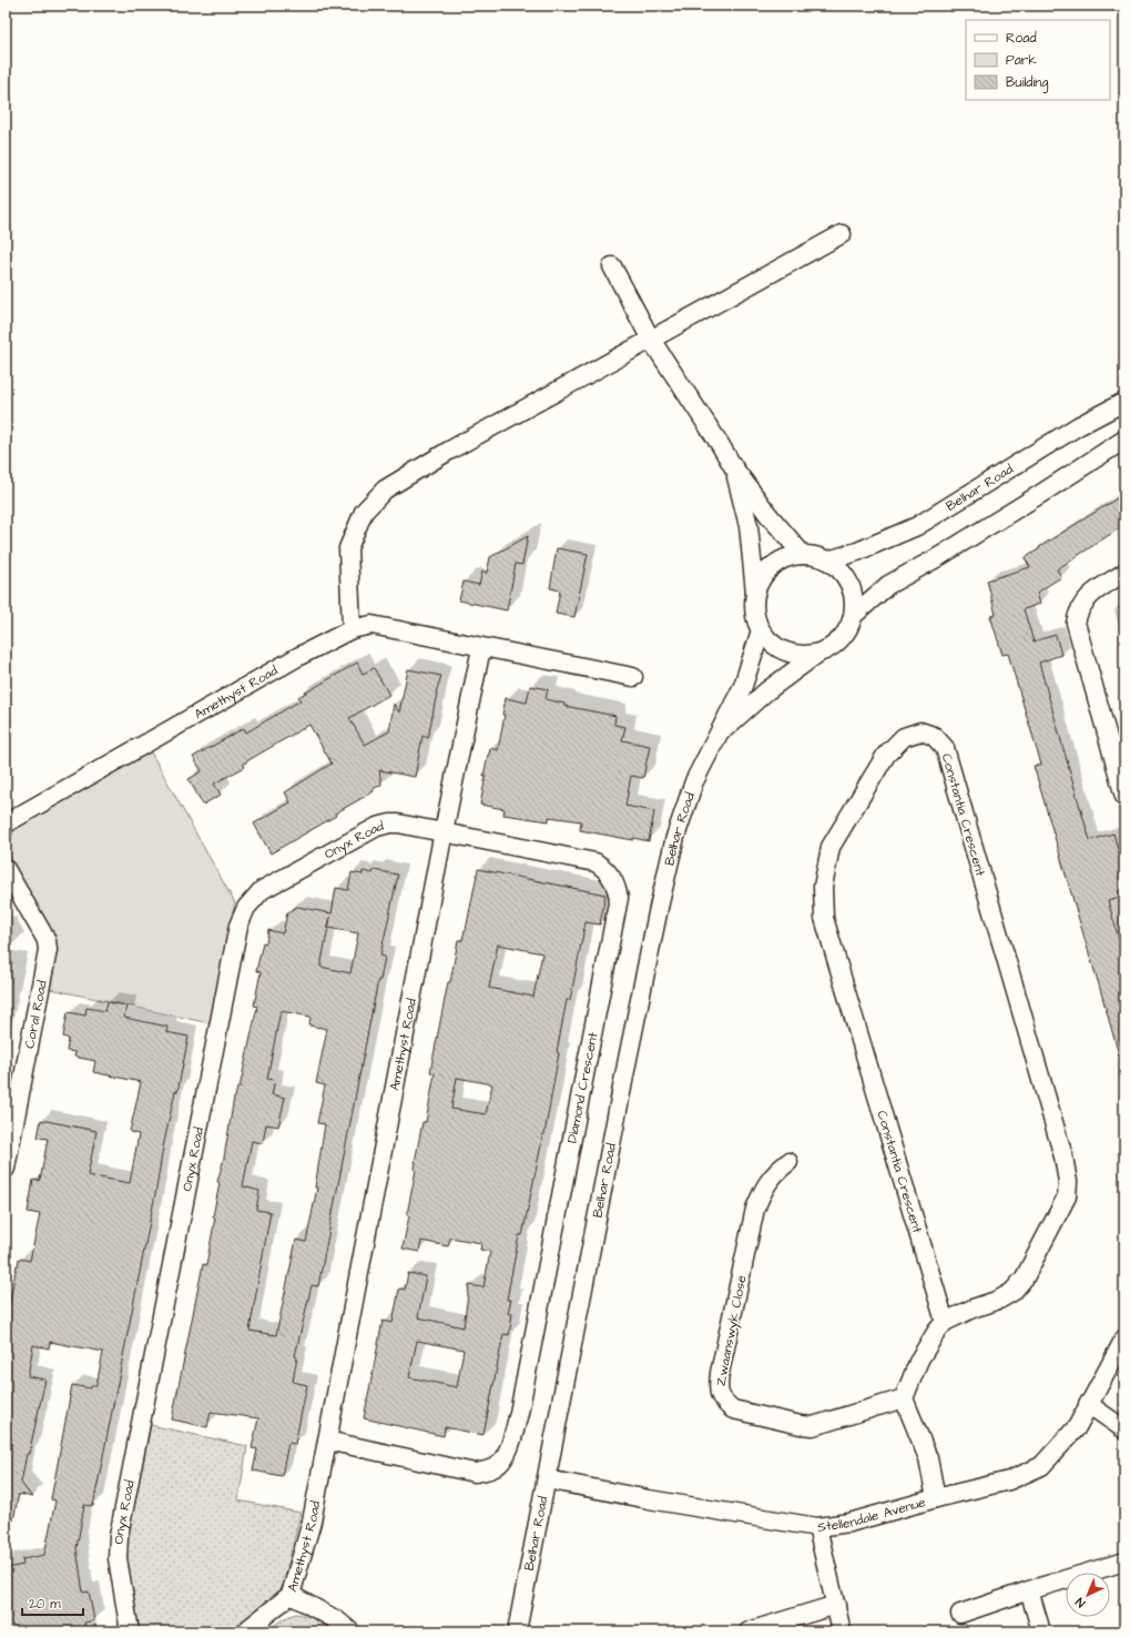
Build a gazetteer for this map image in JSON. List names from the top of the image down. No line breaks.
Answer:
{"streets":{"street":["Belhar Road","Amethyst Road","Constantia Crescent","Onyx Road","Coral Road","Diamond Crescent","Zwaanswyk Close","Stellendale Avenue"]},"crossings":[["Belhar Road","Stellendale Avenue"],["Amethyst Road","Onyx Road"],["Amethyst Road","Diamond Crescent"],["Constantia Crescent","Zwaanswyk Close"],["Onyx Road","Diamond Crescent"]],"legend":["Road","Park","Building"],"scale_bar":"20 m","north":"bottom left"}
